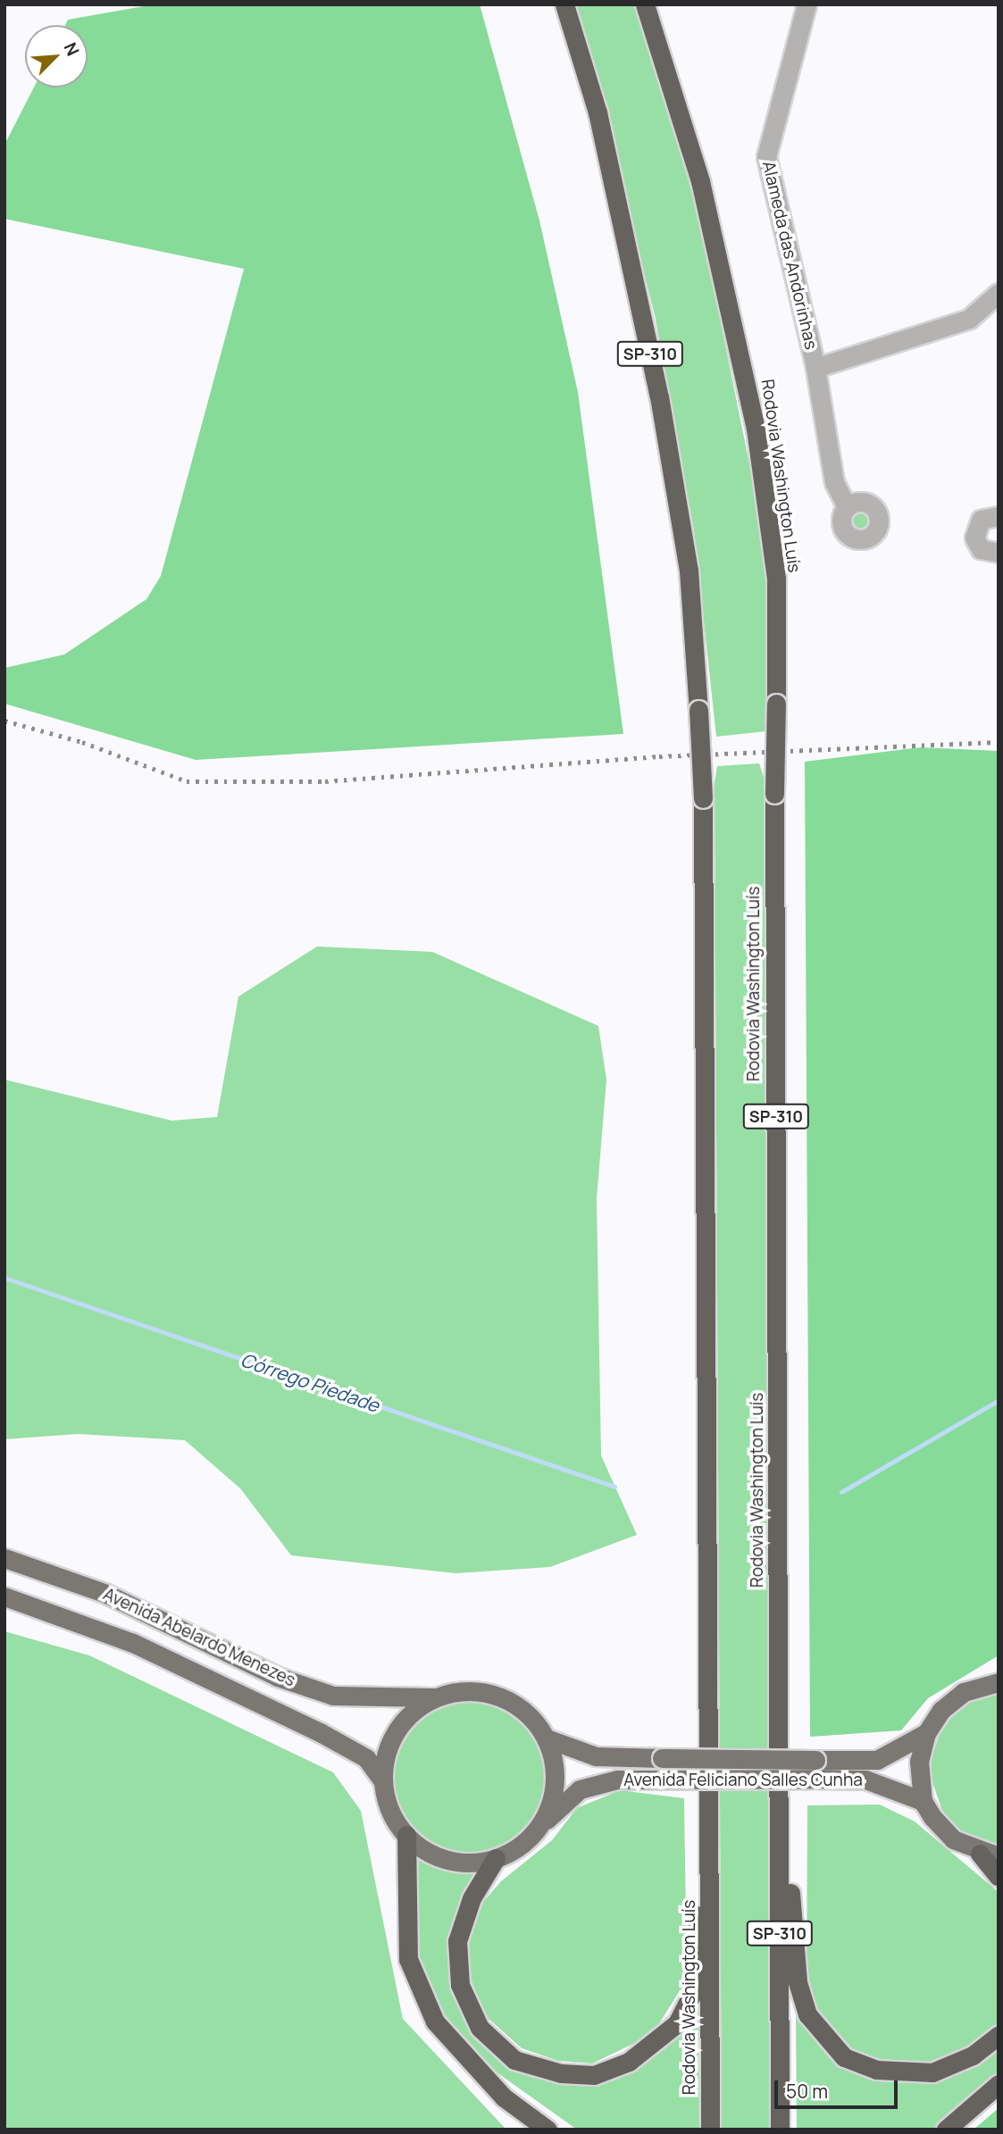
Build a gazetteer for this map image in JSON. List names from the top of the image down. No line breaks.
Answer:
{"streets":{"highway":["SP-310","Rodovia Washington Luís"],"main road":["Avenida Abelardo Menezes","Avenida Feliciano Salles Cunha"],"street":["Alameda das Andorinhas"]},"crossings":[["Avenida Abelardo Menezes","Avenida Feliciano Salles Cunha"]],"water":["Córrego Piedade"],"scale_bar":"50 m","north":"top right"}
